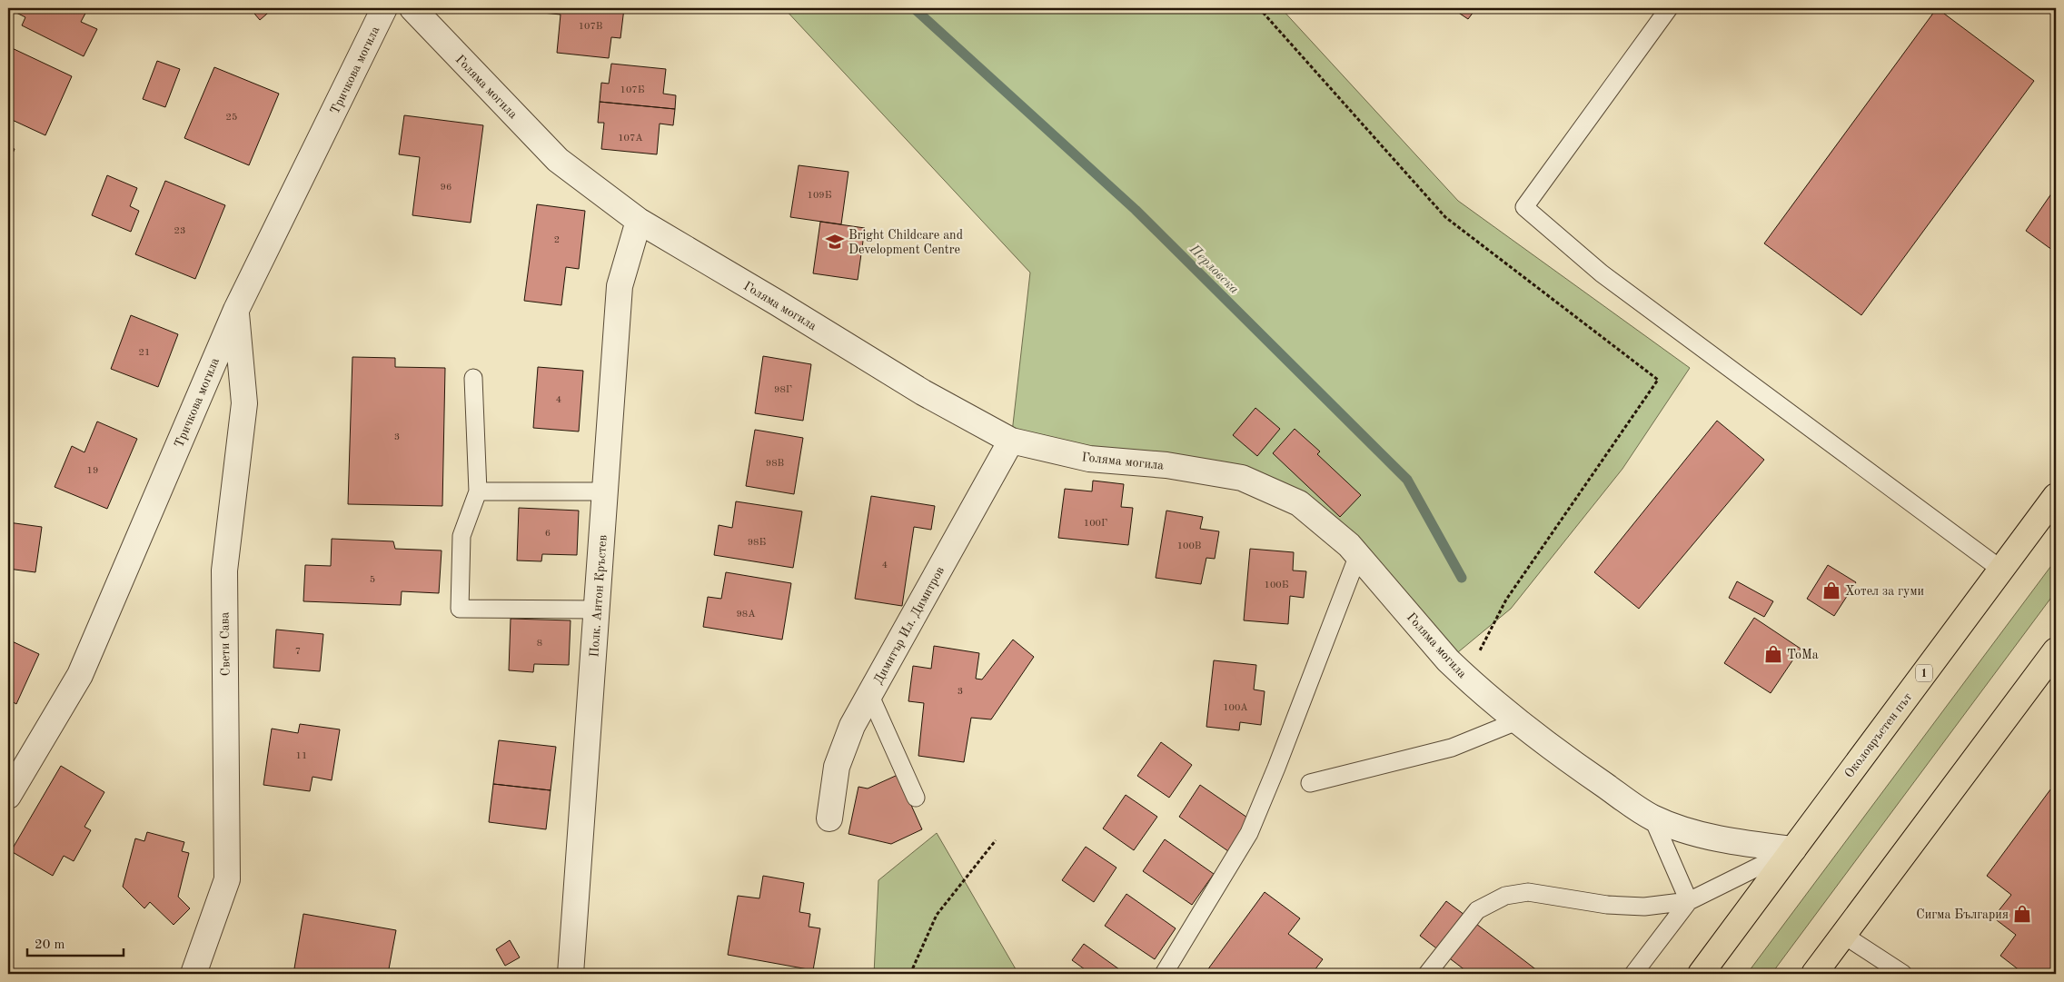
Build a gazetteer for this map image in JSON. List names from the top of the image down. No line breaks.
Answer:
{"streets":{"highway":["1","Околовръстен път"],"street":["Тричкова могила","Голяма могила","Полк. Антон Кръстев","Димитър Ил. Димитров","Свети Сава"]},"crossings":[["Тричкова могила","Свети Сава"],["Голяма могила","Полк. Антон Кръстев"],["Голяма могила","Димитър Ил. Димитров"],["Голяма могила","Околовръстен път"]],"water":["Перловска"],"places":{"school or university":["Bright Childcare and Development Centre"],"shop":["Хотел за гуми","ТоМа","Сигма България"]},"house_numbers":["107В","107Б","25","107А","96","109Б","23","2","21","98Г","4","3","98В","19","100Г","6","98Б","100В","4","5","100Б","98А","8","7","3","100А","11"],"scale_bar":"20 m"}
